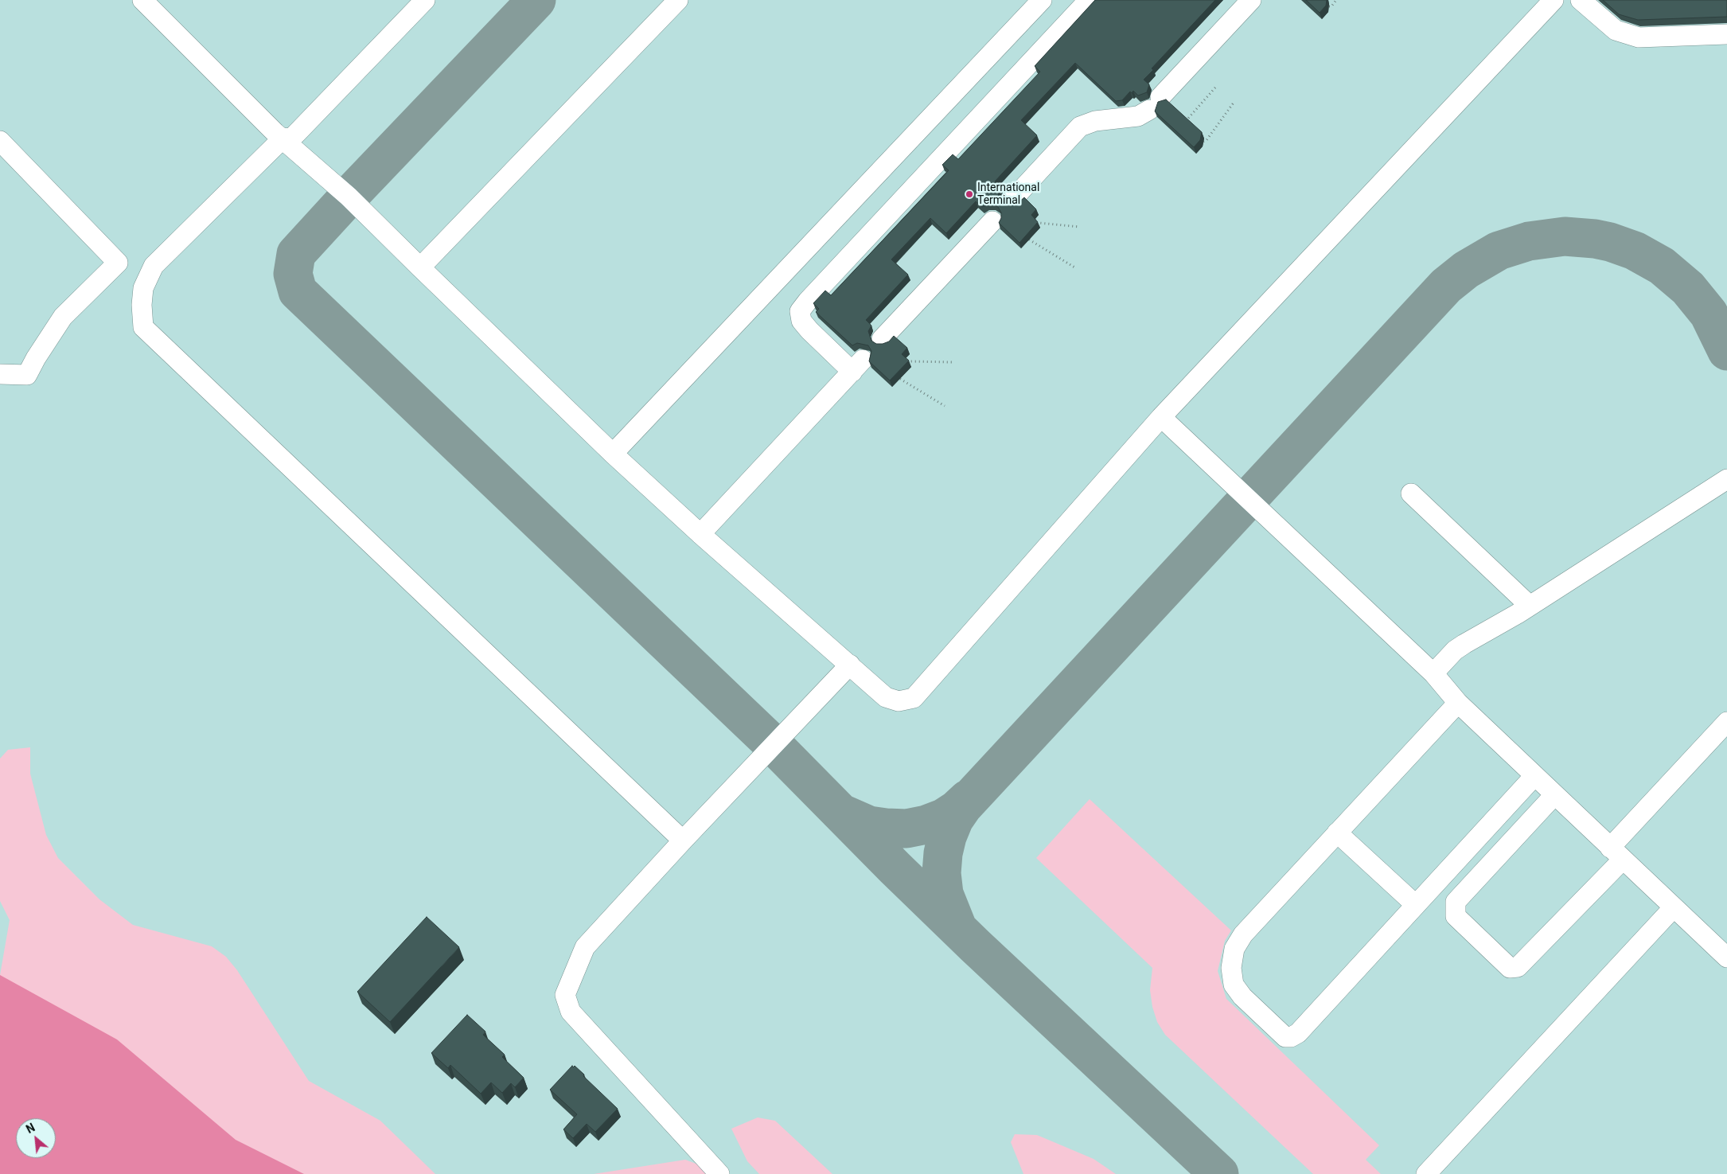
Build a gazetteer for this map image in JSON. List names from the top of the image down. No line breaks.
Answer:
{"places":["International Terminal"],"north":"top left"}
